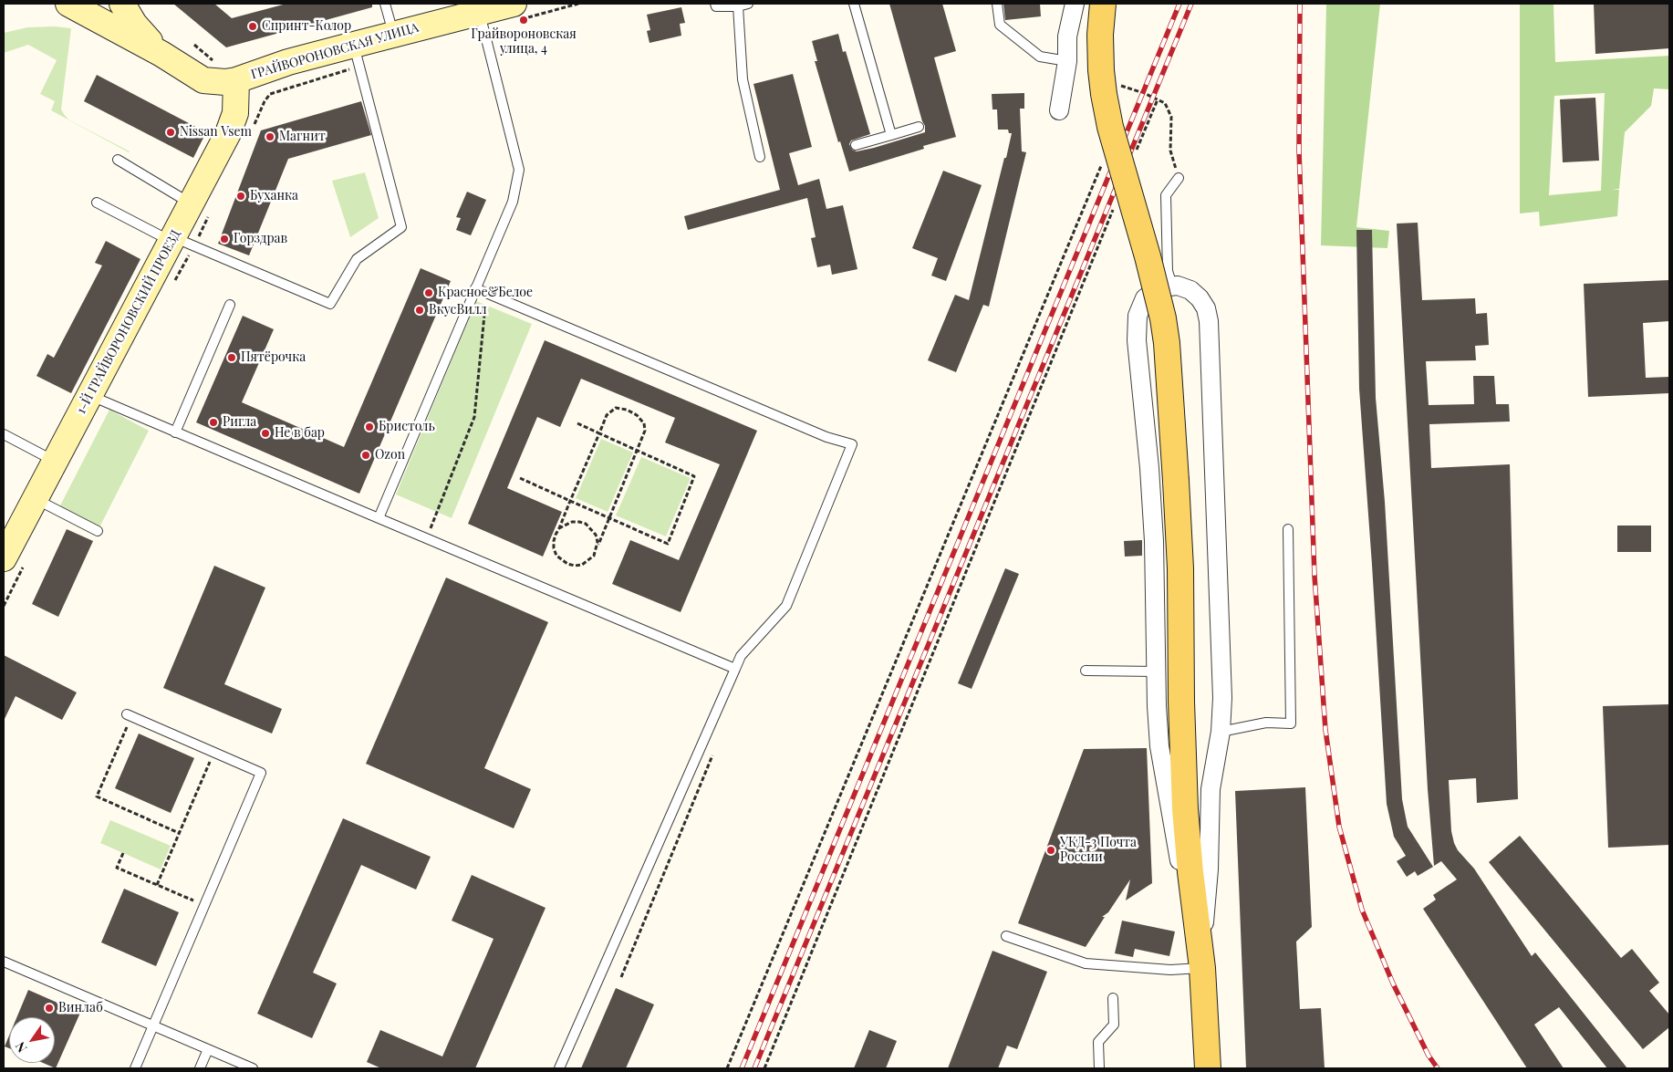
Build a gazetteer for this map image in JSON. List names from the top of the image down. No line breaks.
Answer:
{"streets":{"main road":["ГРАЙВОРОНОВСКАЯ УЛИЦА","1-Й ГРАЙВОРОНОВСКИЙ ПРОЕЗД"]},"crossings":[["ГРАЙВОРОНОВСКАЯ УЛИЦА","1-Й ГРАЙВОРОНОВСКИЙ ПРОЕЗД"]],"places":["Грайвороновская улица, 4","Спринт-Колор","Nissan Vsem","Магнит","Буханка","Горздрав","Красное&Белое","ВкусВилл","Пятёрочка","Ригла","Бристоль","Не в бар","Ozon","УКД-3 Почта России","Винлаб"],"north":"bottom left"}
